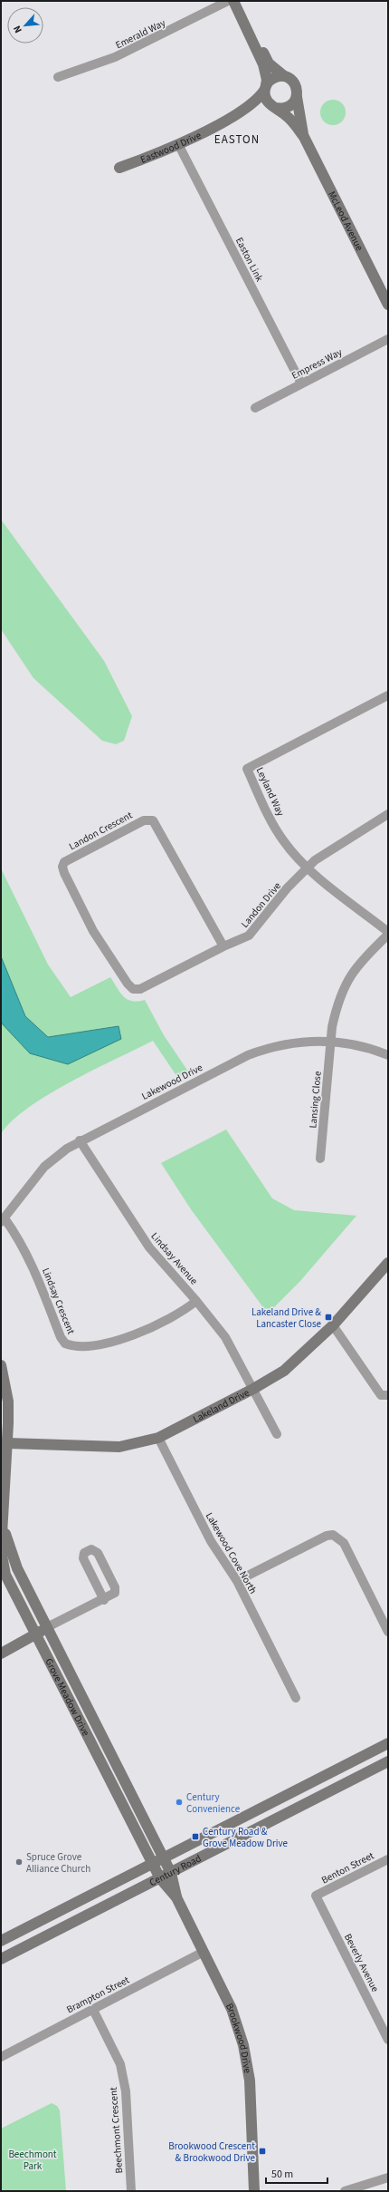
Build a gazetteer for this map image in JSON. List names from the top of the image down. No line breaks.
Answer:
{"streets":{"street":["Emerald Way","Eastwood Drive","McLeod Avenue","Easton Link","Empress Way","Leyland Way","Landon Crescent","Landon Drive","Lakewood Drive","Lansing Close","Lindsay Avenue","Lindsay Crescent","Lakeland Drive","Lakewood Cove North","Grove Meadow Drive","Benton Street","Century Road","Beverly Avenue","Brampton Street","Brookwood Drive","Beechmont Crescent"]},"crossings":[["Eastwood Drive","McLeod Avenue"],["Eastwood Drive","Easton Link"],["Easton Link","Empress Way"],["Leyland Way","Landon Drive"],["Leyland Way","Lansing Close"],["Landon Crescent","Landon Drive"],["Lakewood Drive","Lansing Close"],["Lakewood Drive","Lindsay Avenue"],["Lakewood Drive","Lindsay Crescent"],["Lindsay Avenue","Lindsay Crescent"],["Lindsay Avenue","Lakeland Drive"],["Lakeland Drive","Lakewood Cove North"],["Lakeland Drive","Grove Meadow Drive"],["Grove Meadow Drive","Century Road"],["Grove Meadow Drive","Brookwood Drive"],["Benton Street","Beverly Avenue"],["Century Road","Brookwood Drive"],["Brampton Street","Brookwood Drive"],["Brampton Street","Beechmont Crescent"]],"districts":["EASTON"],"parks":["Beechmont Park"],"places":{"transit":["Lakeland Drive & Lancaster Close","Century Road & Grove Meadow Drive","Brookwood Crescent & Brookwood Drive"],"other":["Century Convenience","Spruce Grove Alliance Church"]},"scale_bar":"50 m","north":"bottom left"}
